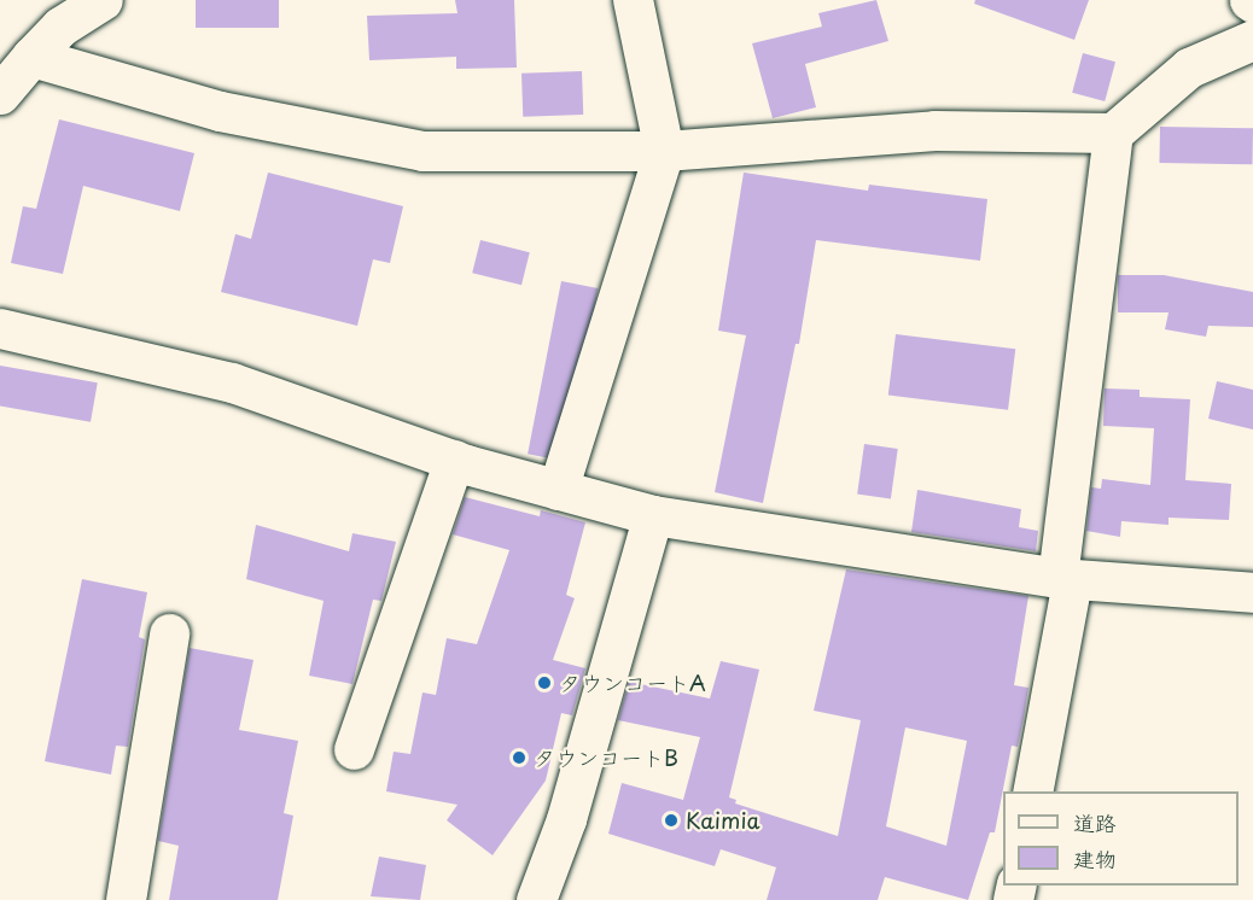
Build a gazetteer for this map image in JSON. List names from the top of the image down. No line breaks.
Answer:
{"places":["タウンコートA","タウンコートB","Kaimia"],"legend":["道路","建物"]}
